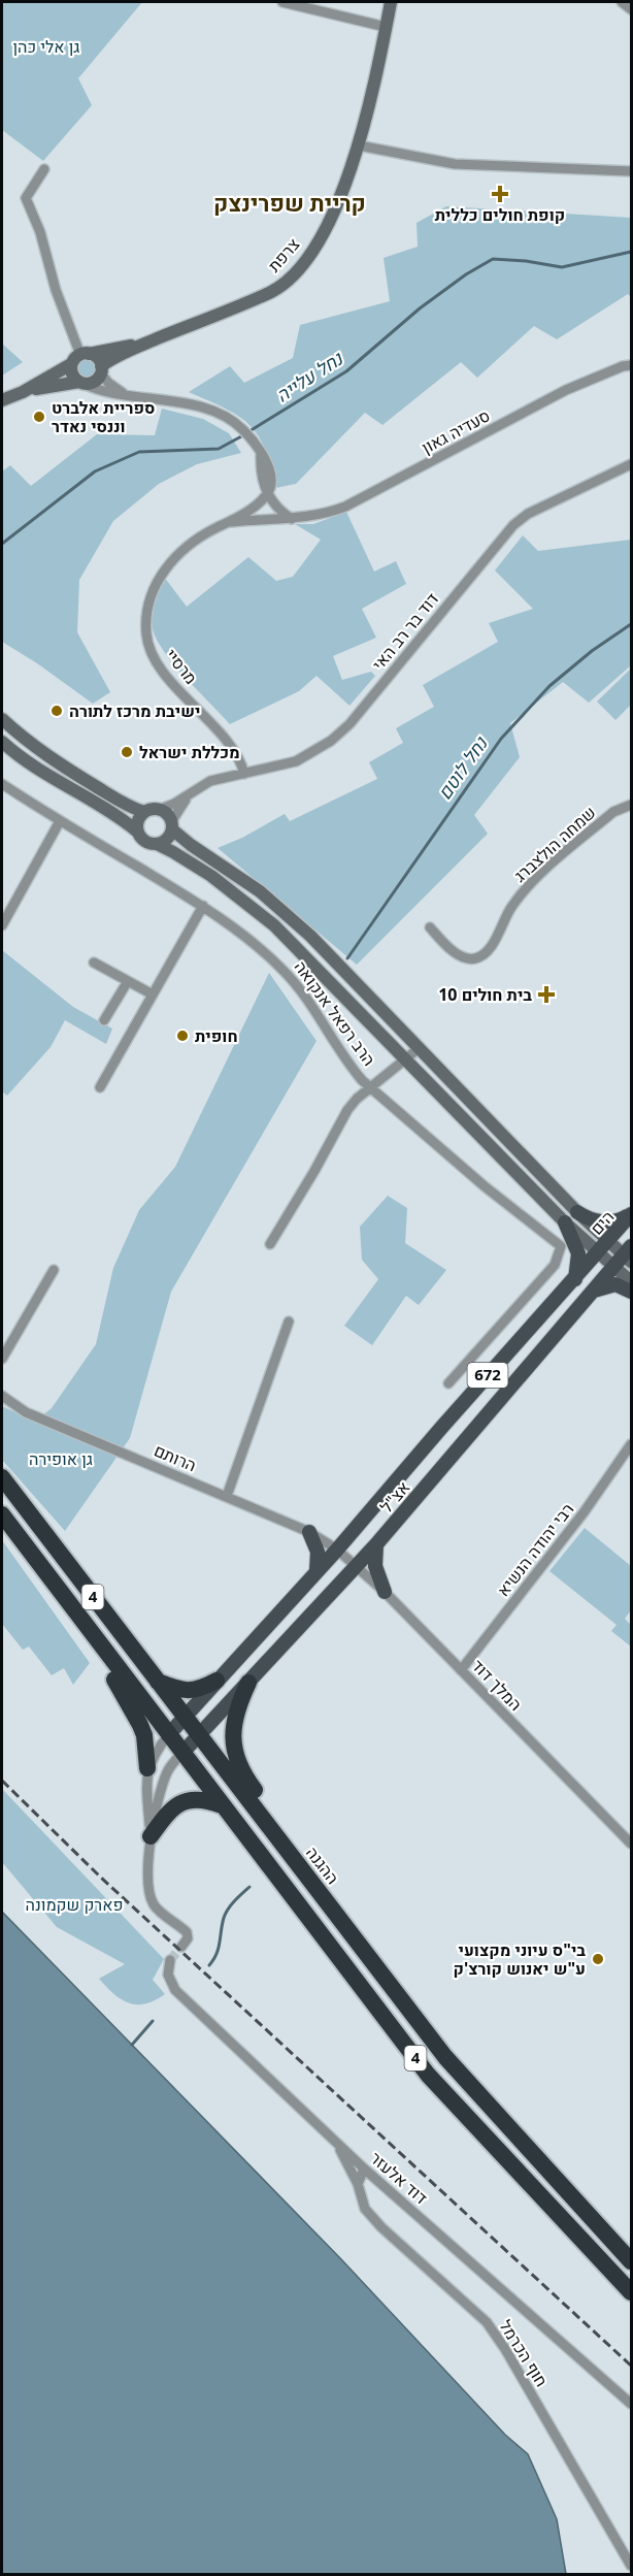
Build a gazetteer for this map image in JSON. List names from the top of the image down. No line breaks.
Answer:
{"streets":{"highway":["4","ההגנה"],"main road":["הים","672","אצ\"ל"],"street":["צרפת","סעדיה גאון","דוד בר רב האי","מרסיי","שמחה הולצברג","הרב רפאל אנקואה","הרותם","רבי יהודה הנשיא","המלך דוד","דוד אלעזר","חוף הכרמל"]},"crossings":[["סעדיה גאון","מרסיי"],["דוד בר רב האי","מרסיי"],["דוד בר רב האי","הרב רפאל אנקואה"],["הרב רפאל אנקואה","הים"],["הרב רפאל אנקואה","אצ\"ל"],["הים","אצ\"ל"],["הרותם","אצ\"ל"],["הרותם","המלך דוד"],["אצ\"ל","4"],["אצ\"ל","המלך דוד"],["אצ\"ל","ההגנה"],["רבי יהודה הנשיא","המלך דוד"],["דוד אלעזר","חוף הכרמל"]],"districts":["קריית שפרינצק"],"water":["נחל עלייה","נחל לוטם"],"parks":["גן אלי כהן","גן אופירה","פארק שקמונה"],"places":{"health":["קופת חולים כללית","בית חולים 10"],"other":["ספריית אלברט וננסי נאדר","ישיבת מרכז לתורה","מכללת ישראל","חופית","בי\"ס עיוני מקצועי ע\"ש יאנוש קורצ'ק"]}}
